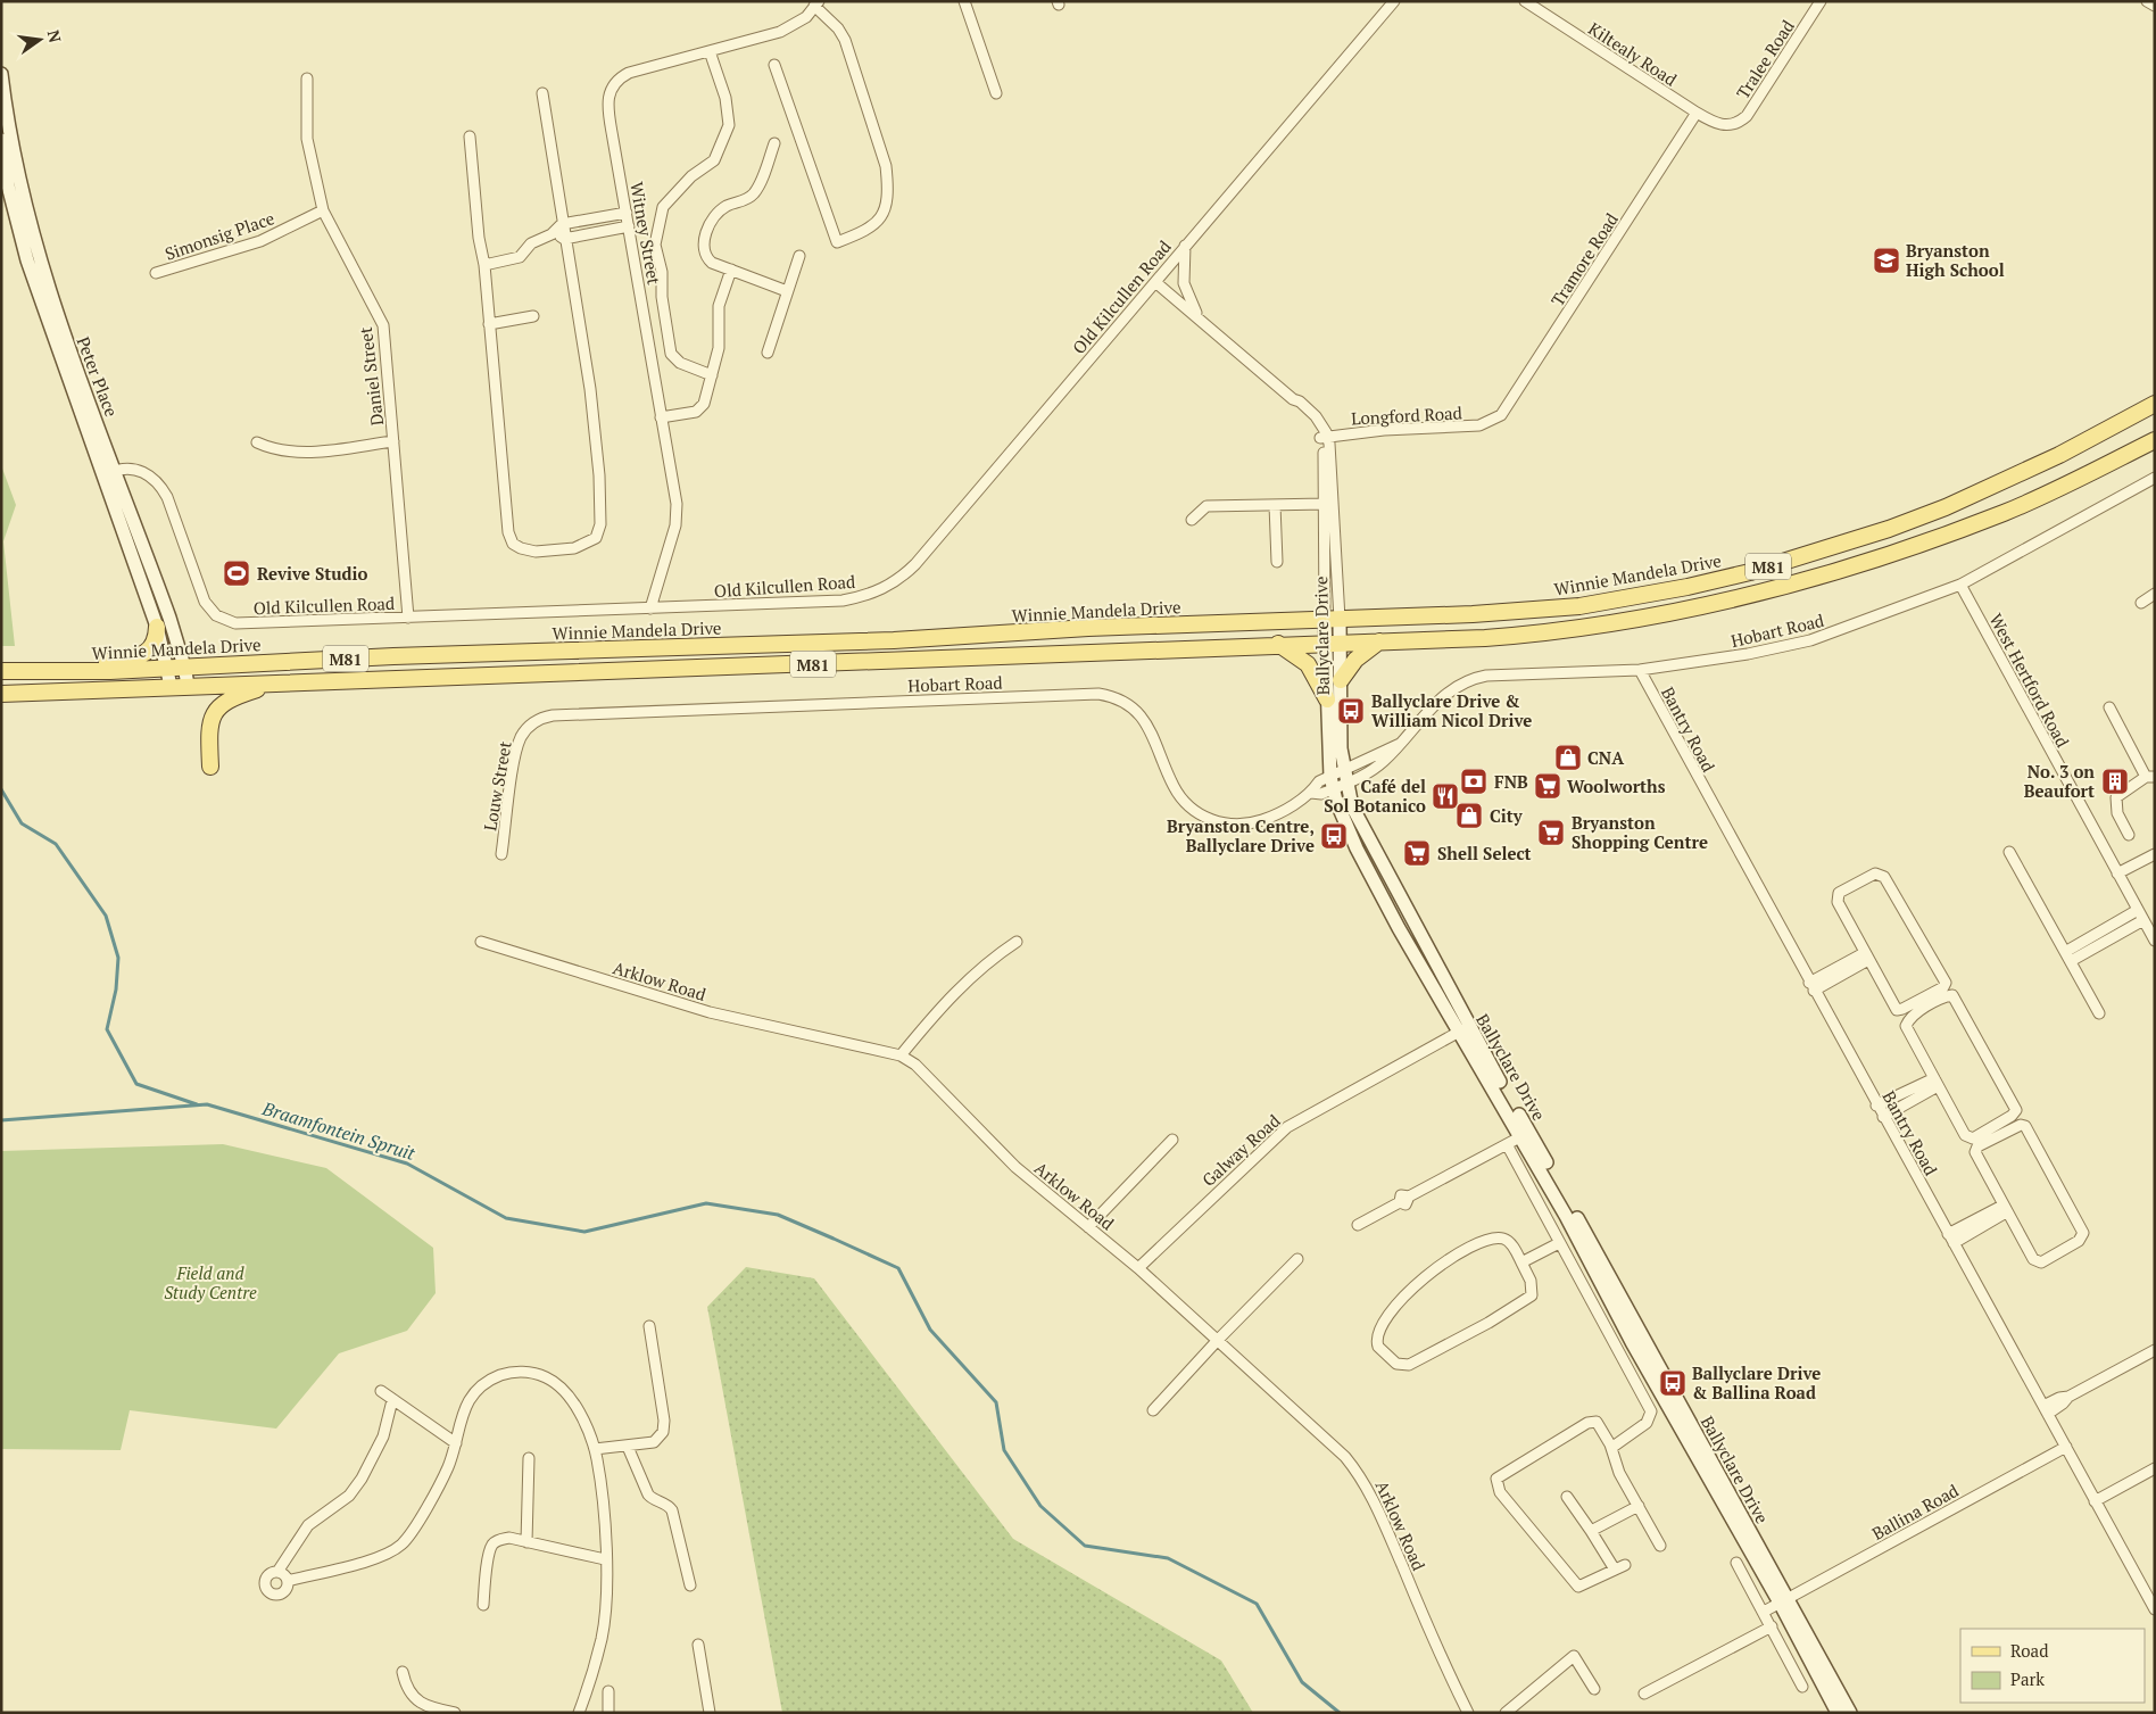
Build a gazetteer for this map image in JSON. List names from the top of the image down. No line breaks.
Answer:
{"streets":{"main road":["M81","Winnie Mandela Drive"],"street":["Kiltealy Road","Tralee Road","Witney Street","Simonsig Place","Tramore Road","Old Kilcullen Road","Peter Place","Daniel Street","Longford Road","Hobart Road","Ballyclare Drive","West Hertford Road","Bantry Road","Louw Street","Arklow Road","Galway Road","Ballina Road"]},"crossings":[["Kiltealy Road","Tralee Road"],["Kiltealy Road","Tramore Road"],["Tralee Road","Tramore Road"],["Witney Street","Old Kilcullen Road"],["Simonsig Place","Daniel Street"],["Tramore Road","Longford Road"],["Old Kilcullen Road","Peter Place"],["Old Kilcullen Road","Daniel Street"],["Old Kilcullen Road","Ballyclare Drive"],["Peter Place","M81"],["Peter Place","Winnie Mandela Drive"],["Longford Road","Ballyclare Drive"],["M81","Ballyclare Drive"],["Winnie Mandela Drive","Ballyclare Drive"],["Hobart Road","Ballyclare Drive"],["Hobart Road","West Hertford Road"],["Hobart Road","Bantry Road"],["Hobart Road","Louw Street"],["Ballyclare Drive","Galway Road"],["Ballyclare Drive","Ballina Road"],["Bantry Road","Ballina Road"],["Arklow Road","Galway Road"]],"water":["Braamfontein Spruit"],"parks":["Field and Study Centre"],"places":{"school or university":["Bryanston High School"],"sports":["Revive Studio"],"bus stop":["Ballyclare Drive & William Nicol Drive","Bryanston Centre, Ballyclare Drive","Ballyclare Drive & Ballina Road"],"shop":["CNA","City"],"bank":["FNB"],"building":["No. 3 on Beaufort"],"supermarket":["Woolworths","Bryanston Shopping Centre","Shell Select"],"restaurant":["Café del Sol Botanico"]},"legend":["Road","Park"],"north":"right"}
